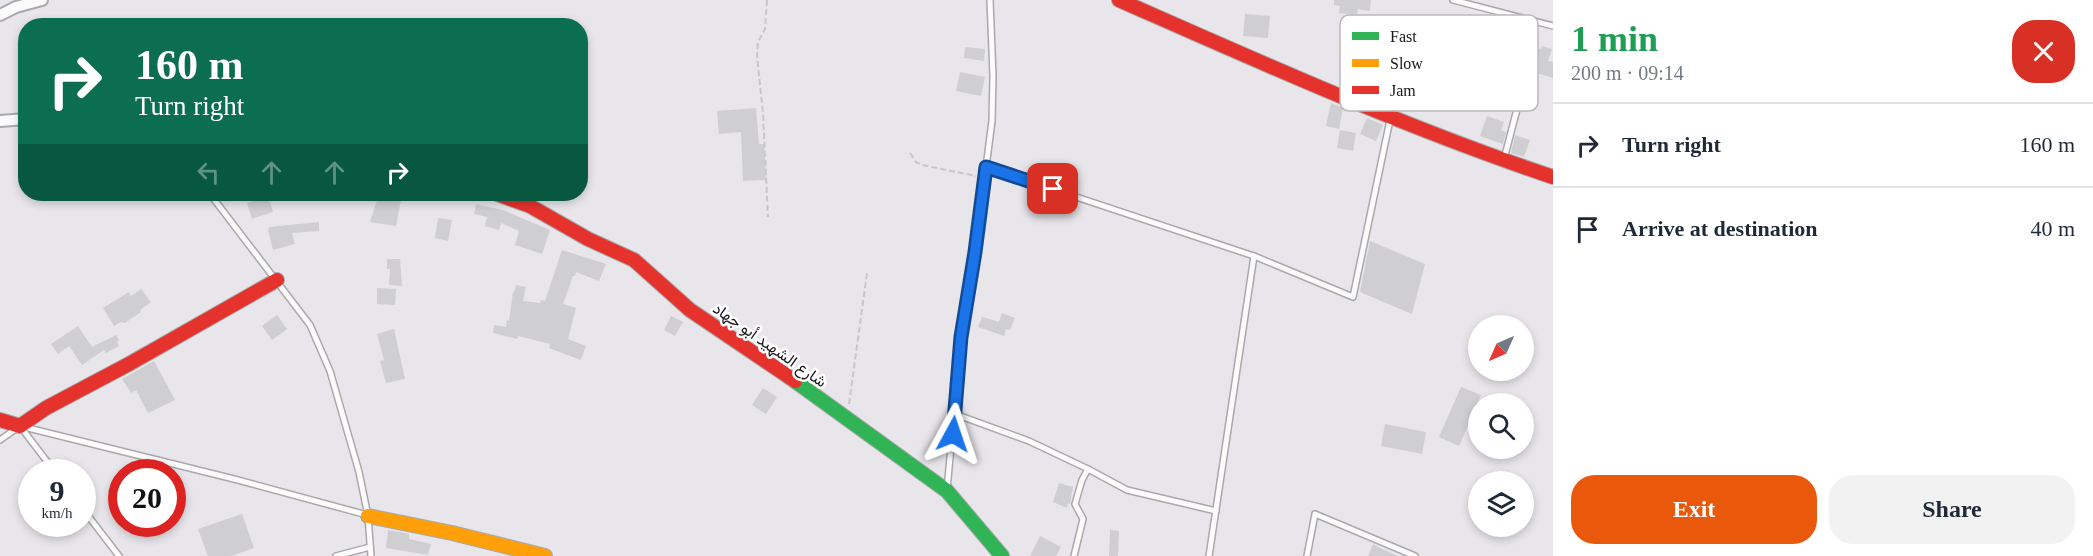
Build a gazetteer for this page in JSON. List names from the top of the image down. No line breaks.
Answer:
{"streets":{"street":["شارع الشهيد أبو جهاد"]},"legend":["Fast","Slow","Jam"],"north":"bottom left","page":{"heading":["1 min","200 m · 09:14"],"turn":["160 m","Turn right"],"list":[{"name":"Turn right","value":"160 m"},{"name":"Arrive at destination","value":"40 m"}],"speed":"9 km/h","limit":"20","buttons":["Exit","Share"]}}
